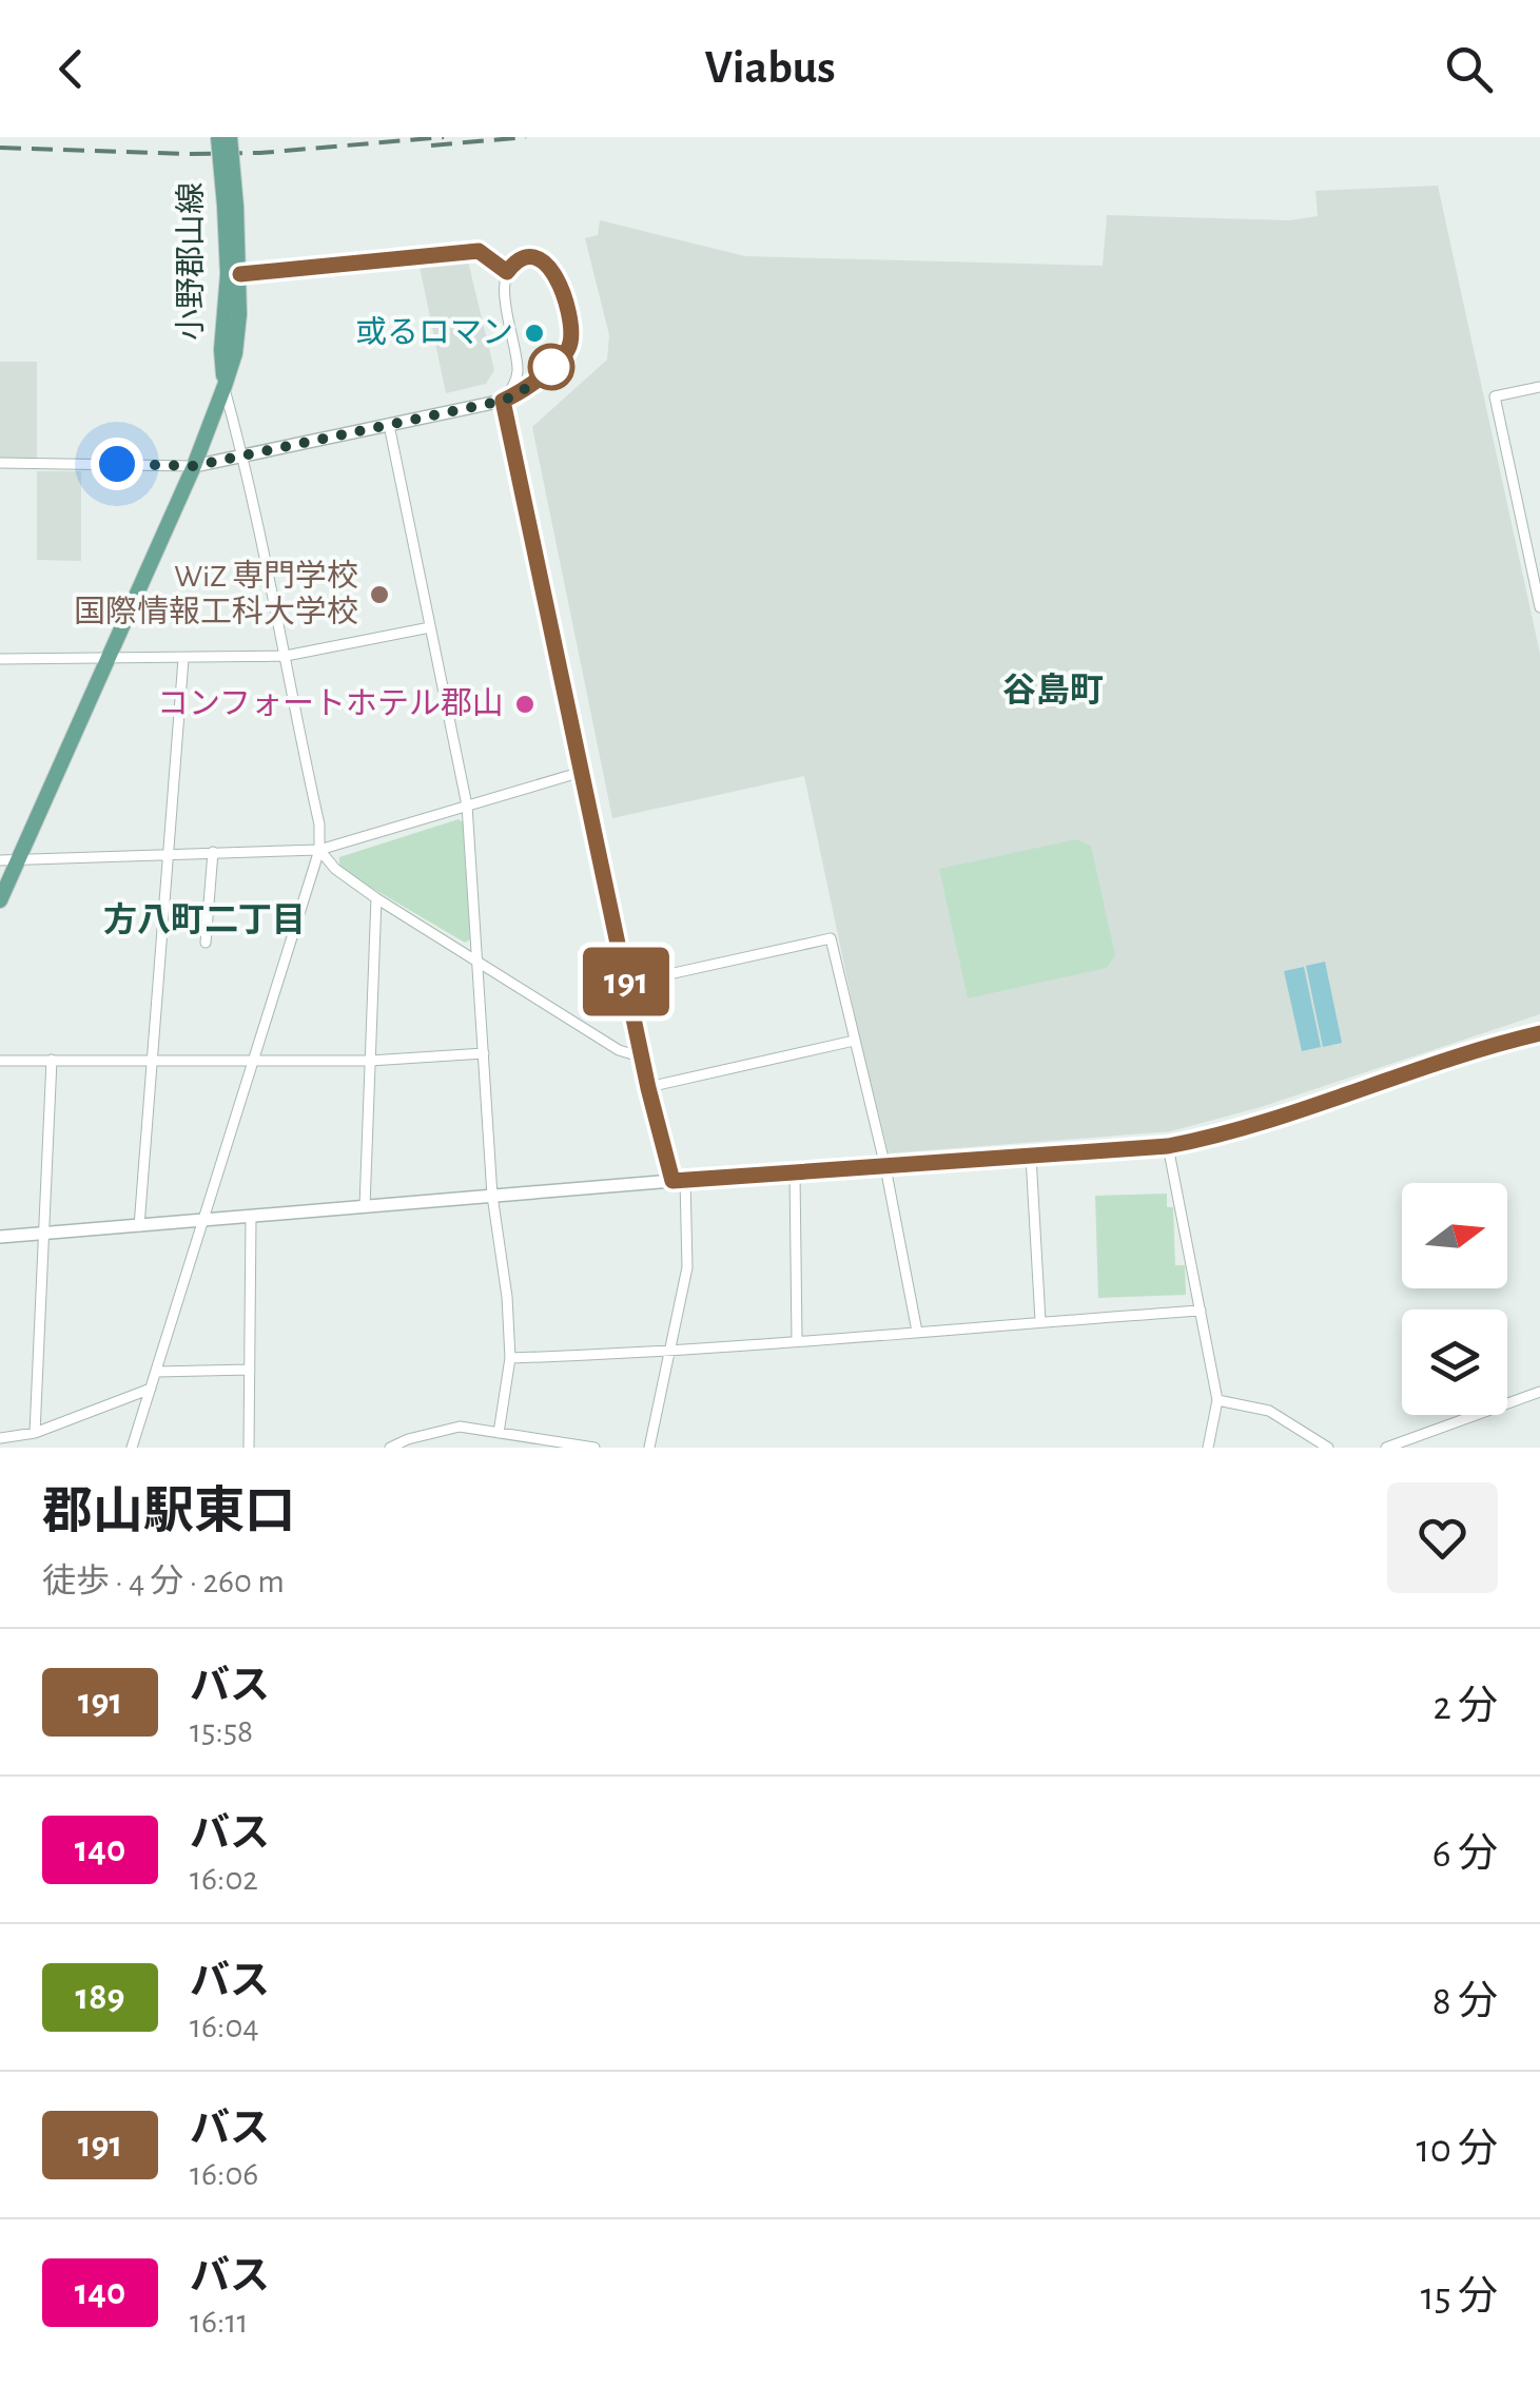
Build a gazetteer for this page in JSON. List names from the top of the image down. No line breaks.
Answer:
{"streets":{"main road":["小野郡山線"]},"districts":["谷島町","方八町二丁目"],"places":["或るロマン","WiZ 専門学校 国際情報工科大学校","コンフォートホテル郡山"],"lines":["bus line 191"],"north":"right","page":{"header":"Viabus","on_map":"191","heading":["郡山駅東口","徒歩 · 4 分 · 260 m"],"list":[{"mark":"191","name":"バス","note":"15:58","value":"2 分"},{"mark":"140","name":"バス","note":"16:02","value":"6 分"},{"mark":"189","name":"バス","note":"16:04","value":"8 分"},{"mark":"191","name":"バス","note":"16:06","value":"10 分"},{"mark":"140","name":"バス","note":"16:11","value":"15 分"}]}}
